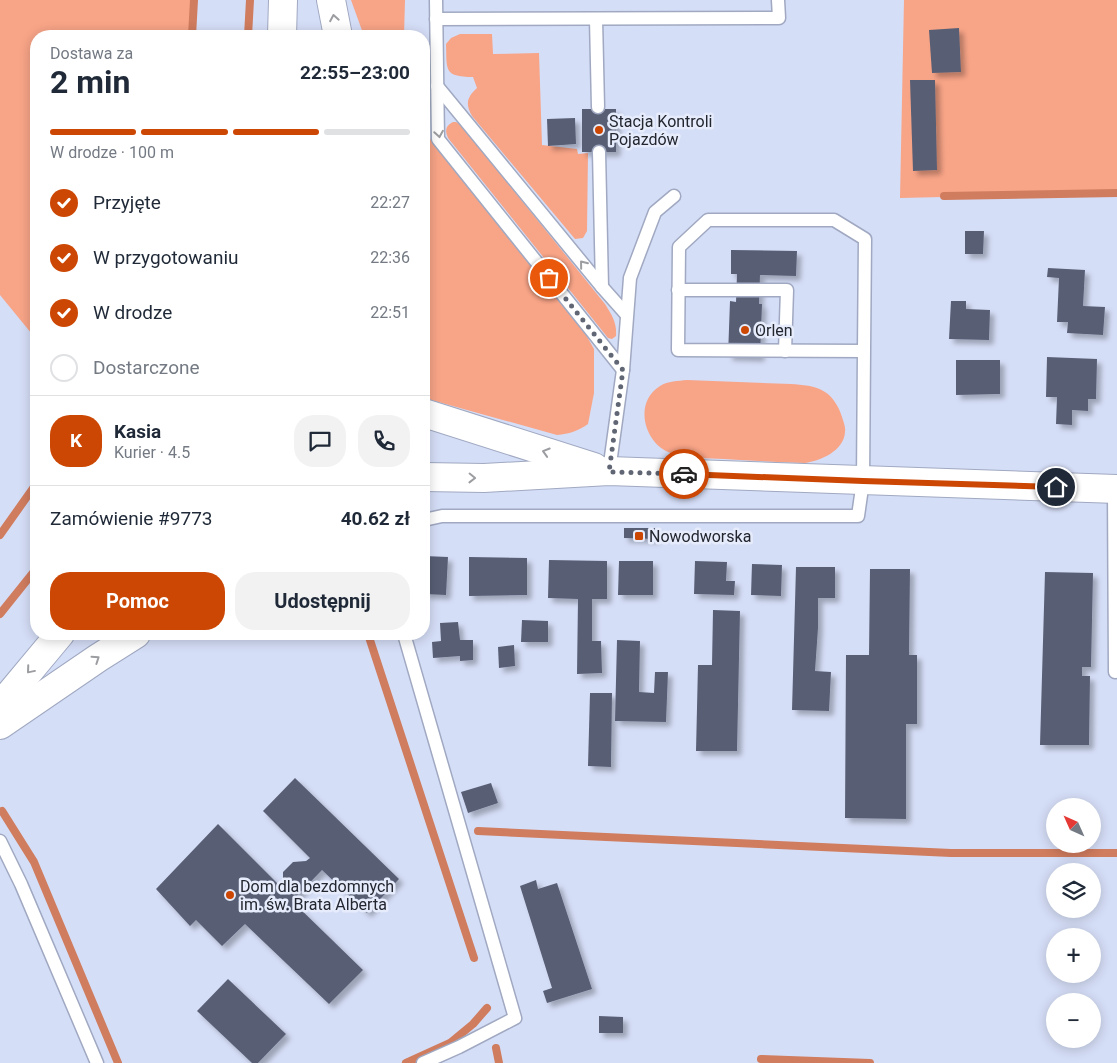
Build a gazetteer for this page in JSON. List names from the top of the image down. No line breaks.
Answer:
{"places":{"other":["Stacja Kontroli Pojazdów","Orlen","Dom dla bezdomnych im. św. Brata Alberta"],"transit":["Nowodworska"]},"north":"top left","page":{"heading":["2 min","Dostawa za","22:55–23:00"],"panel":["Kasia","Kurier · 4.5","Zamówienie #9773","40.62 zł"],"bar":"W drodze · 100 m","list":[["Przyjęte","22:27"],["W przygotowaniu","22:36"],["W drodze","22:51"],"Dostarczone"],"round":"K","buttons":["Pomoc","Udostępnij"],"map_buttons":["+","−"]}}
